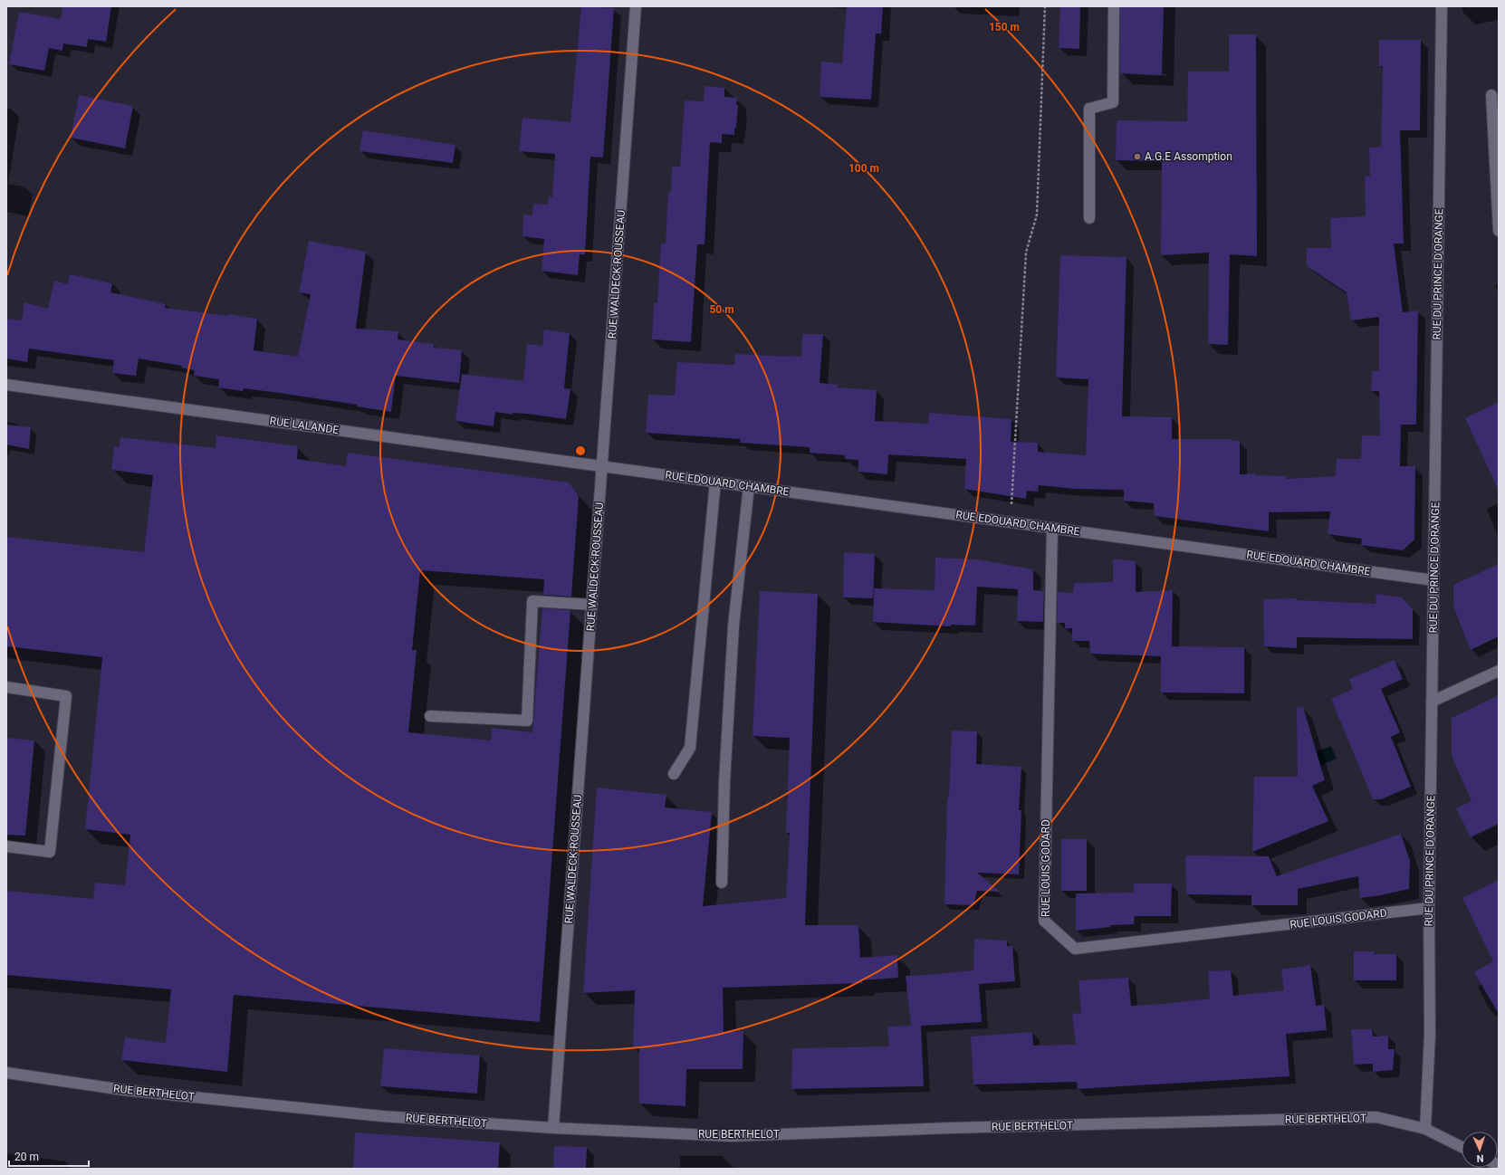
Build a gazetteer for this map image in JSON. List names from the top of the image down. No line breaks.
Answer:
{"streets":{"street":["RUE WALDECK-ROUSSEAU","RUE DU PRINCE D'ORANGE","RUE LALANDE","RUE EDOUARD CHAMBRE","RUE LOUIS GODARD","RUE BERTHELOT"]},"crossings":[["RUE WALDECK-ROUSSEAU","RUE LALANDE"],["RUE WALDECK-ROUSSEAU","RUE EDOUARD CHAMBRE"],["RUE WALDECK-ROUSSEAU","RUE BERTHELOT"],["RUE DU PRINCE D'ORANGE","RUE EDOUARD CHAMBRE"],["RUE DU PRINCE D'ORANGE","RUE LOUIS GODARD"],["RUE DU PRINCE D'ORANGE","RUE BERTHELOT"],["RUE LALANDE","RUE EDOUARD CHAMBRE"],["RUE EDOUARD CHAMBRE","RUE LOUIS GODARD"]],"places":["A.G.E Assomption"],"scale_bar":"20 m","north":"bottom","rings":["150 m","100 m","50 m"]}
